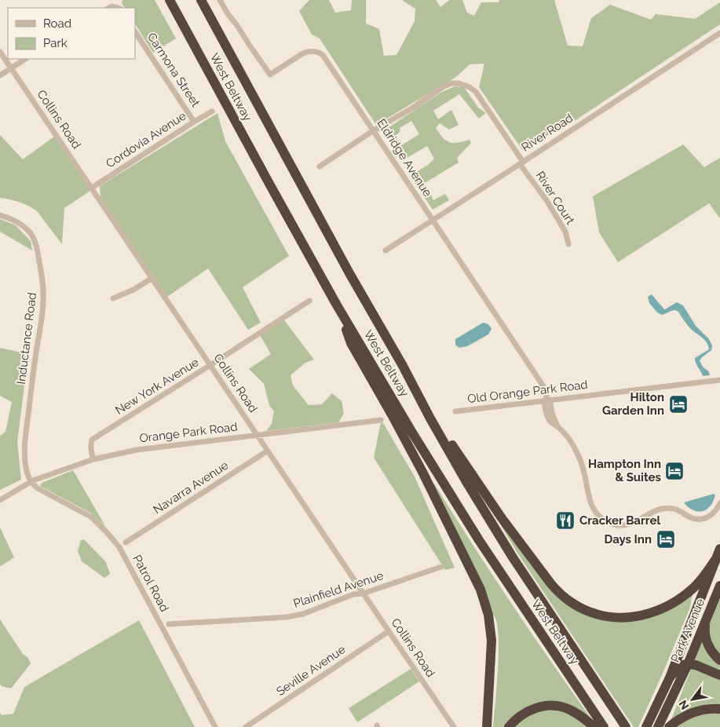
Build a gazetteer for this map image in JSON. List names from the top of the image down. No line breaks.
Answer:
{"streets":{"highway":["West Beltway","Park Avenue"],"street":["Carmona Street","Collins Road","River Road","Cordovia Avenue","Eldridge Avenue","River Court","Inductance Road","New York Avenue","Old Orange Park Road","Orange Park Road","Navarra Avenue","Patrol Road","Plainfield Avenue","Seville Avenue"]},"crossings":[["Carmona Street","Cordovia Avenue"],["Collins Road","Cordovia Avenue"],["Collins Road","New York Avenue"],["Collins Road","Orange Park Road"],["Collins Road","Navarra Avenue"],["Collins Road","Plainfield Avenue"],["Collins Road","Seville Avenue"],["River Road","Eldridge Avenue"],["River Road","River Court"],["Eldridge Avenue","River Court"],["Eldridge Avenue","Old Orange Park Road"],["Inductance Road","Orange Park Road"],["Inductance Road","Patrol Road"],["New York Avenue","Orange Park Road"],["Orange Park Road","Patrol Road"]],"places":{"hotel":["Hilton Garden Inn","Hampton Inn & Suites","Days Inn"],"restaurant":["Cracker Barrel"]},"legend":["Road","Park"],"north":"bottom left"}
